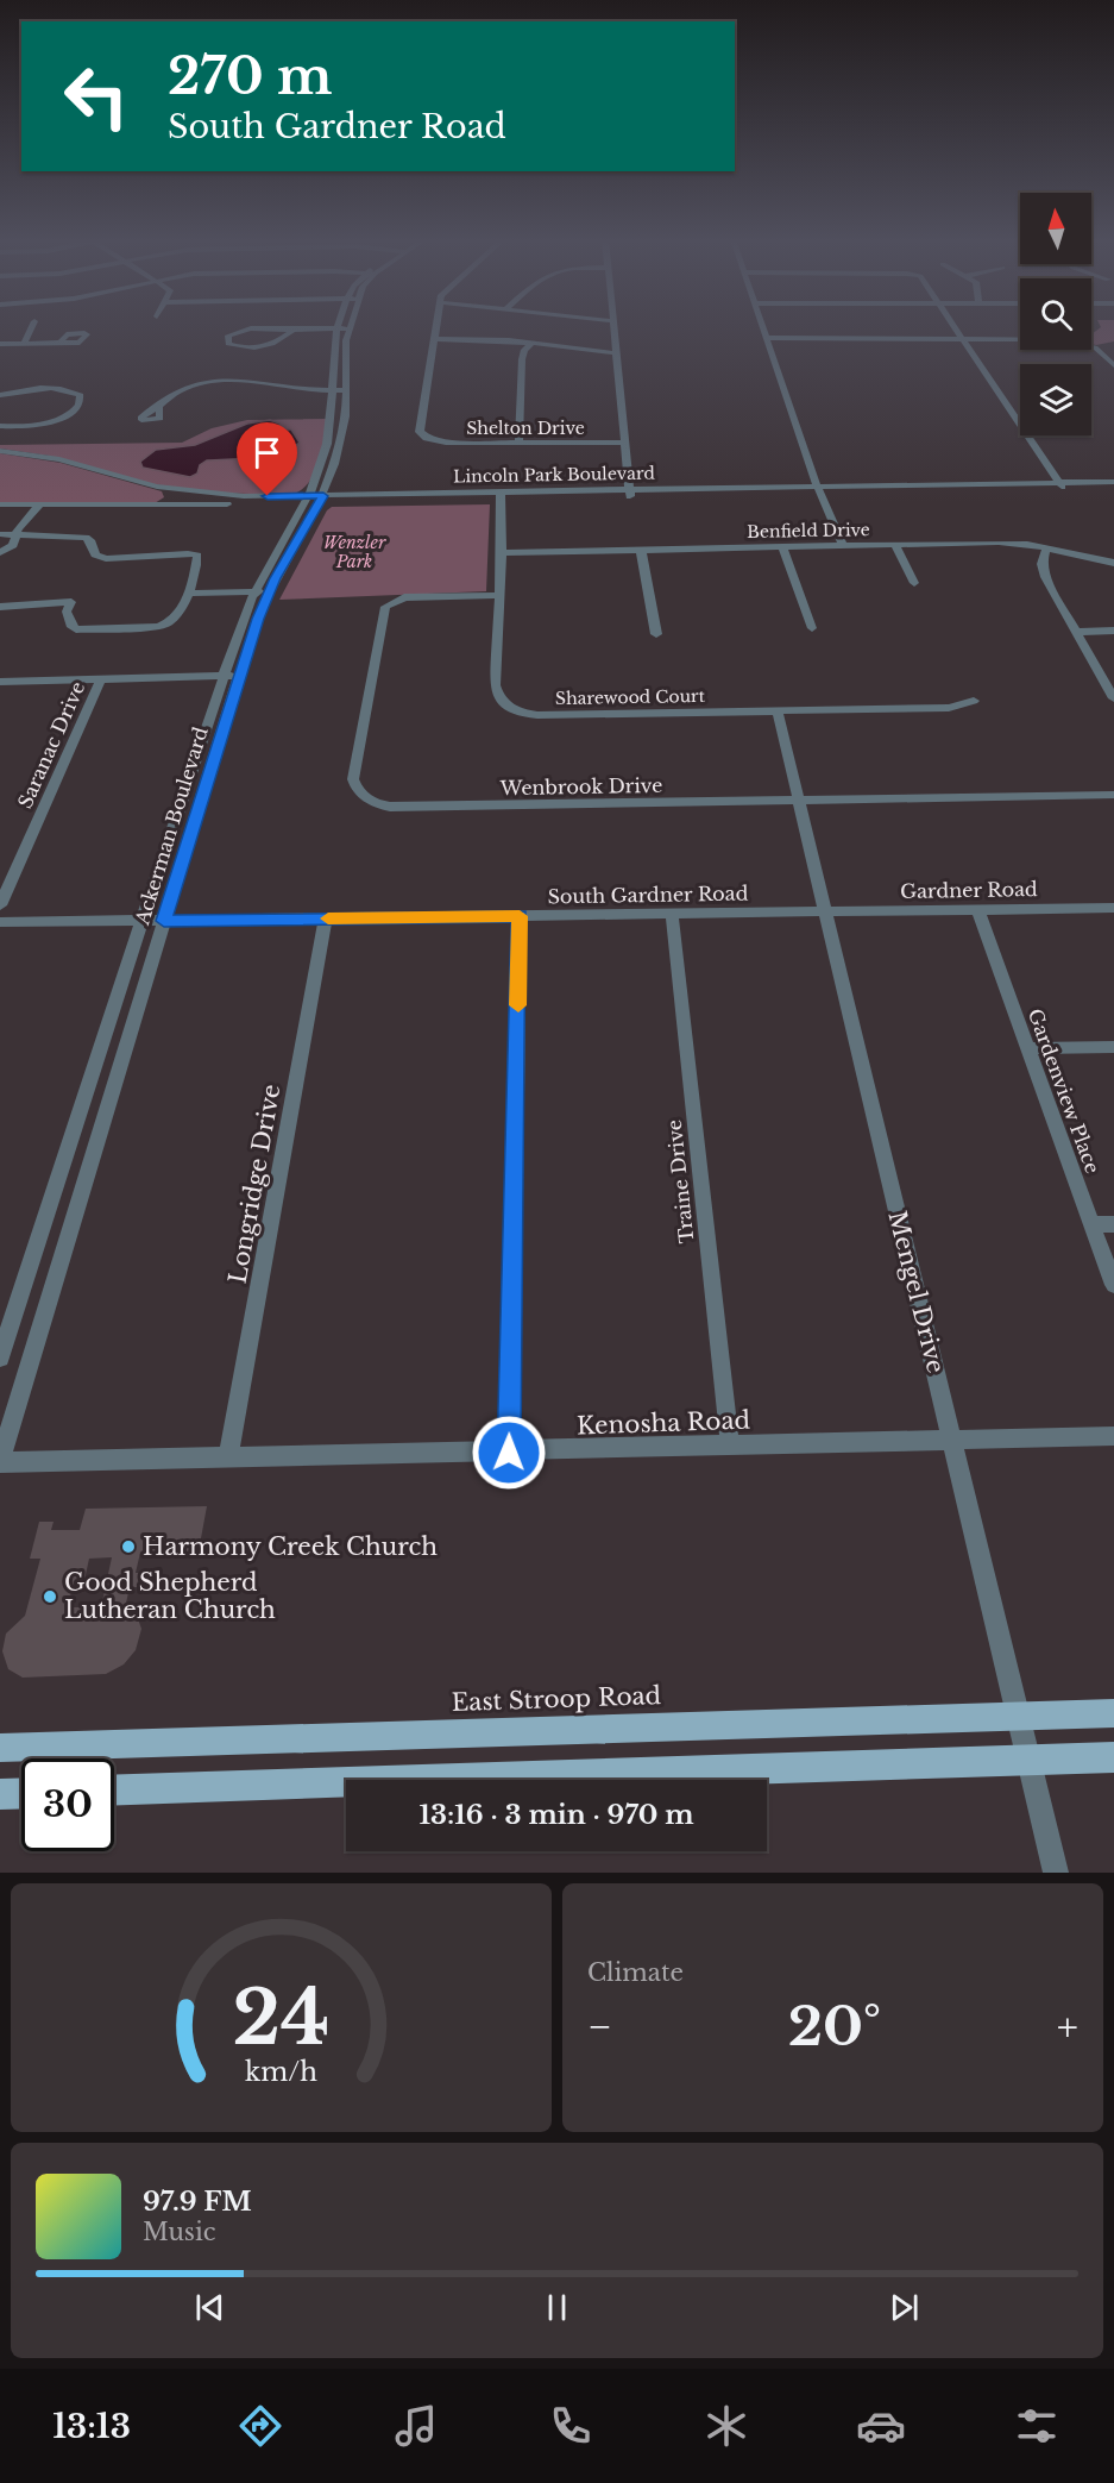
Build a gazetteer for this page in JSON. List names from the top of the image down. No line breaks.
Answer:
{"streets":{"main road":["East Stroop Road"],"street":["Shelton Drive","Lincoln Park Boulevard","Benfield Drive","Sharewood Court","Saranac Drive","Wenbrook Drive","Ackerman Boulevard","Gardner Road","South Gardner Road","Gardenview Place","Traine Drive","Longridge Drive","Mengel Drive","Kenosha Road"]},"crossings":[["Lincoln Park Boulevard","Sharewood Court"],["Lincoln Park Boulevard","Ackerman Boulevard"],["Benfield Drive","Sharewood Court"],["Sharewood Court","Wenbrook Drive"],["Sharewood Court","Mengel Drive"],["Wenbrook Drive","Mengel Drive"],["Ackerman Boulevard","South Gardner Road"],["Ackerman Boulevard","Kenosha Road"],["Gardner Road","South Gardner Road"],["Gardner Road","Gardenview Place"],["Gardner Road","Mengel Drive"],["South Gardner Road","Traine Drive"],["South Gardner Road","Longridge Drive"],["South Gardner Road","Mengel Drive"],["Traine Drive","Kenosha Road"],["Longridge Drive","Kenosha Road"],["Mengel Drive","Kenosha Road"],["Mengel Drive","East Stroop Road"]],"parks":["Wenzler Park"],"places":["Harmony Creek Church","Good Shepherd Lutheran Church"],"north":"top","page":{"turn":["270 m","South Gardner Road"],"limit":"30","trip":"13:16 · 3 min · 970 m","tile":"Climate","heat":["−","20°","+"],"song":["97.9 FM","Music"],"tabs":"13:13","gauge":["24","km/h"]}}
